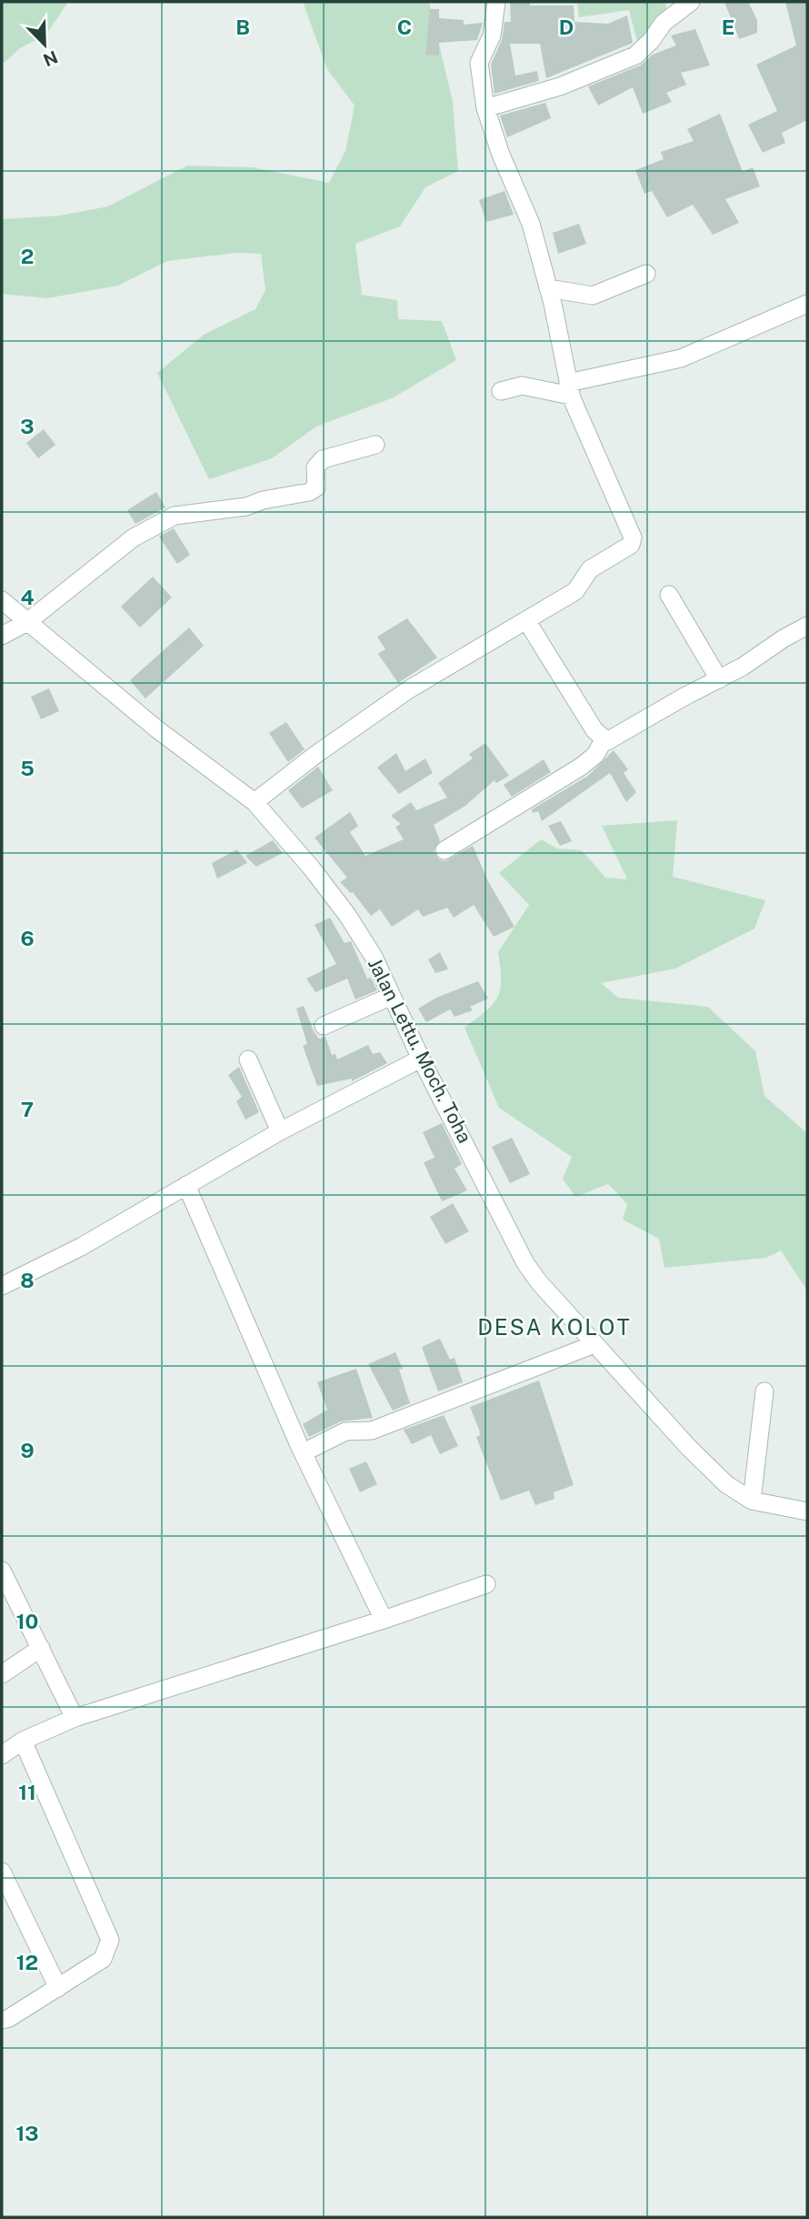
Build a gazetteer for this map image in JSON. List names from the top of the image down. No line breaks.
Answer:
{"streets":{"street":["Jalan Lettu. Moch. Toha"]},"districts":["DESA KOLOT"],"north":"bottom right","grid":{"columns":["B","C","D","E"],"rows":["2","3","4","5","6","7","8","9","10","11","12","13"]}}
